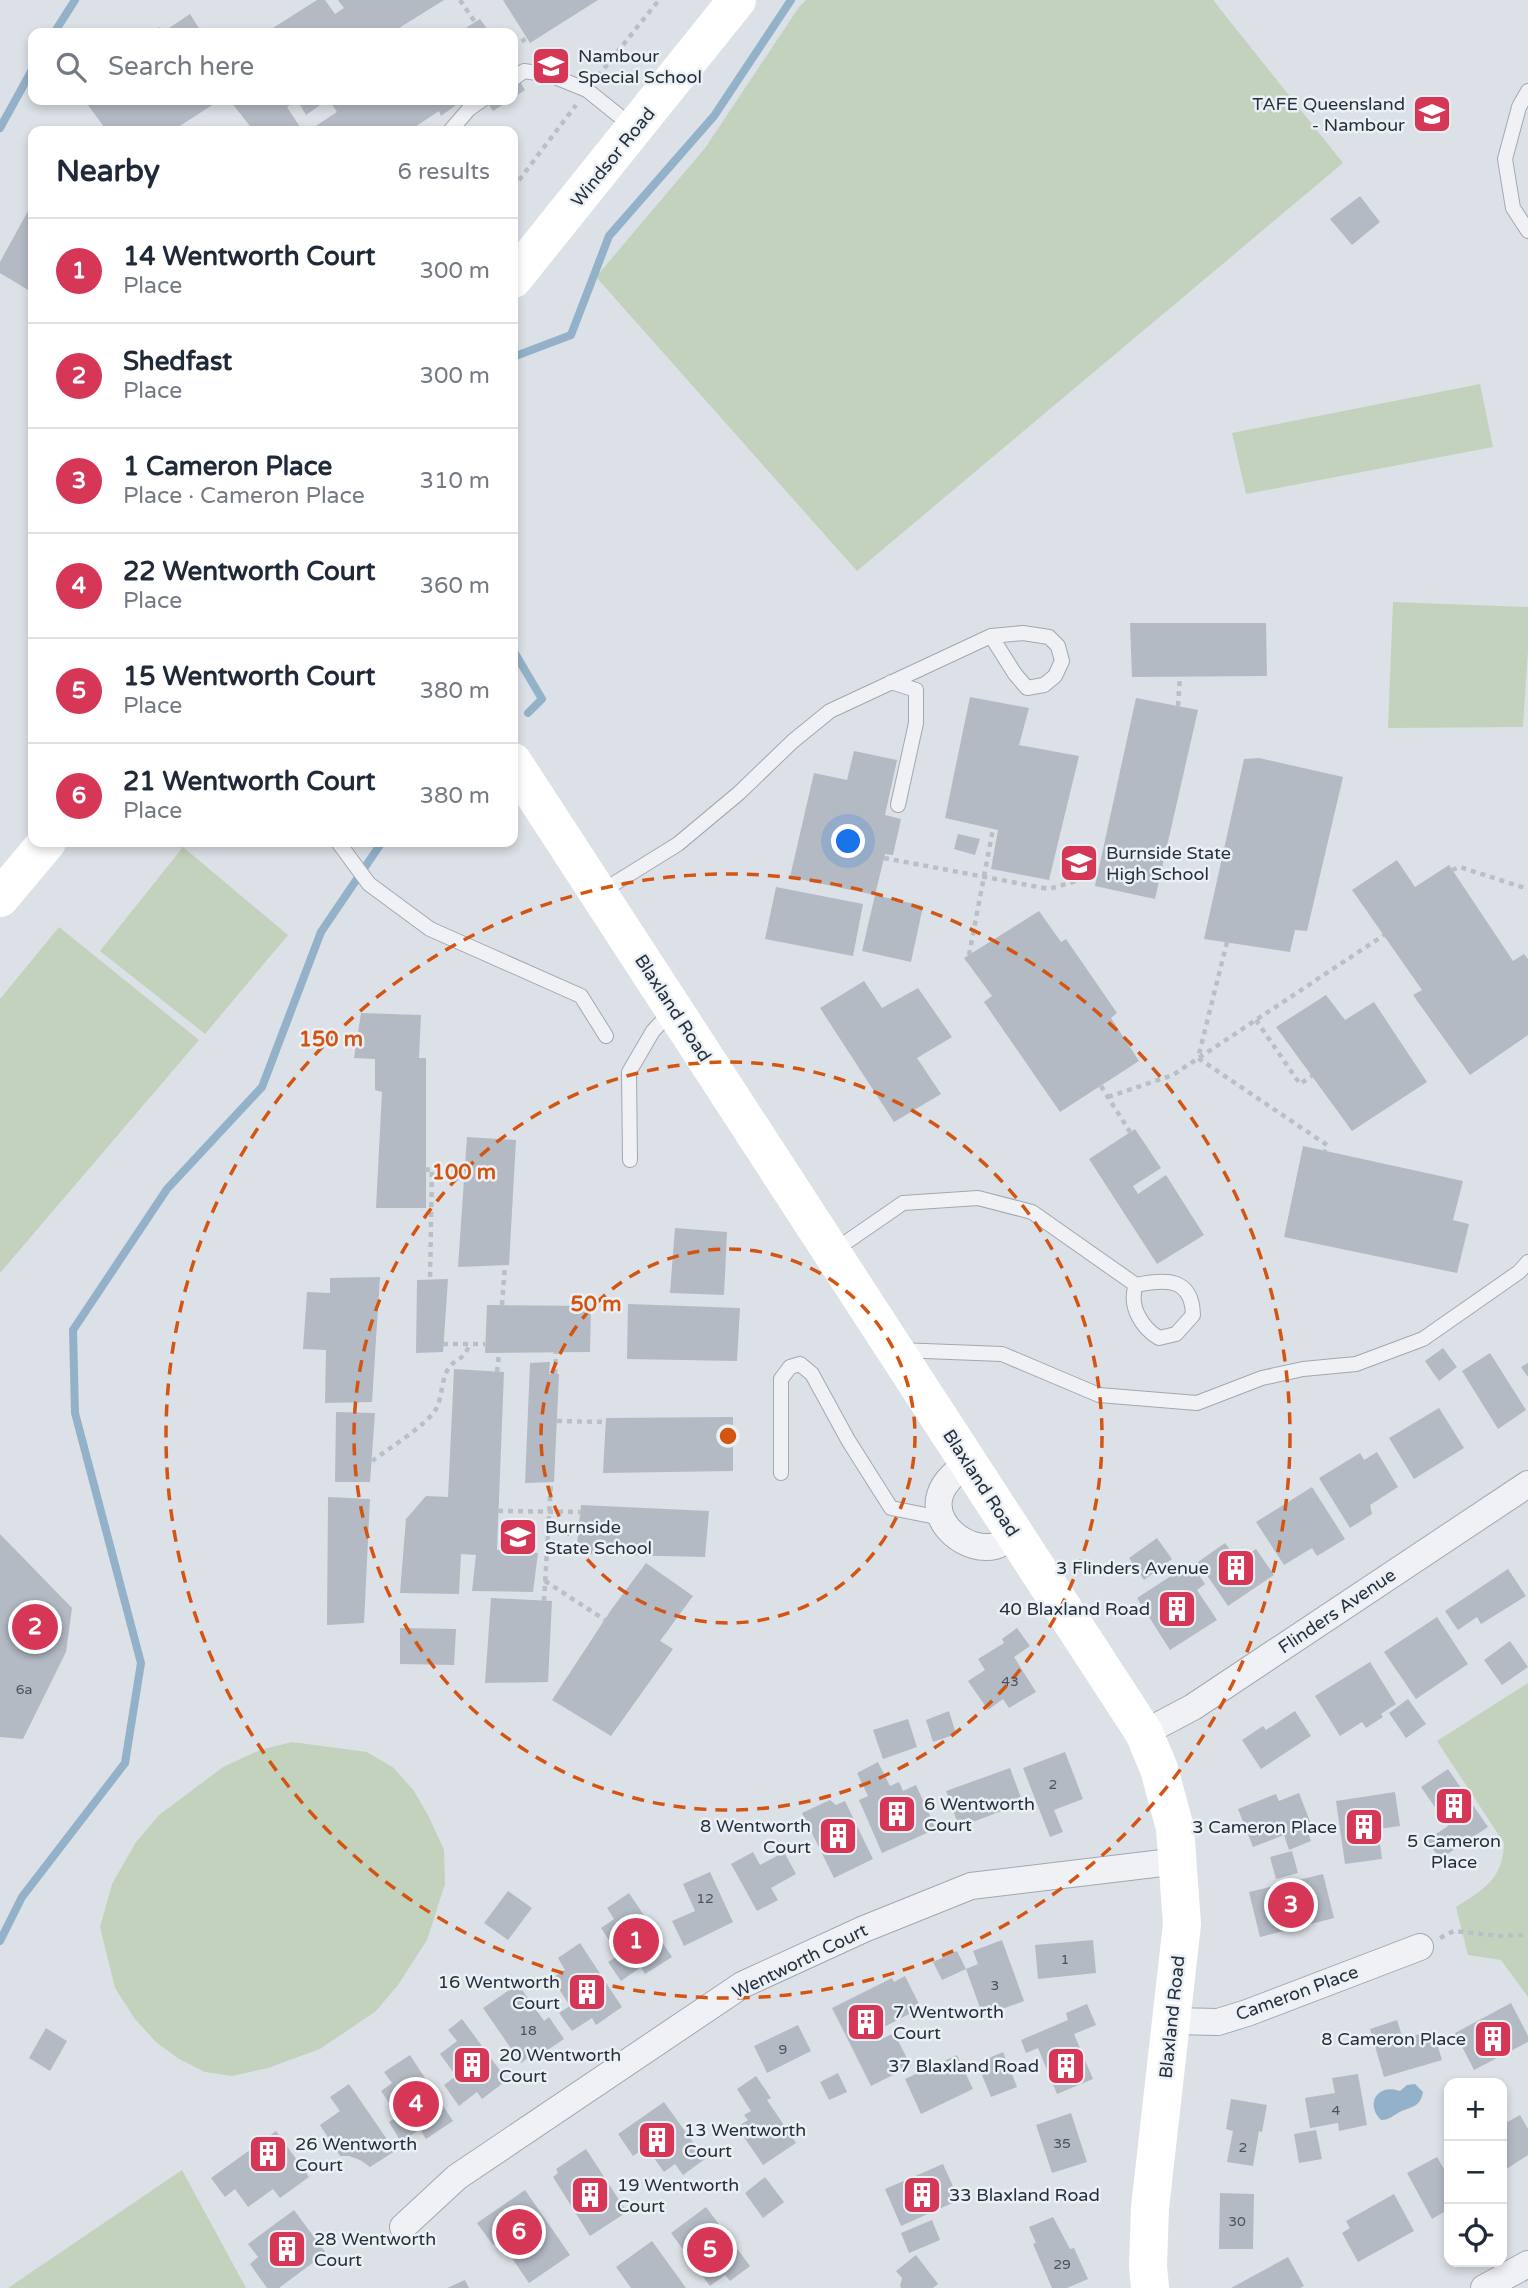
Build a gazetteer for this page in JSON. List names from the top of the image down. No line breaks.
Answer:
{"streets":{"street":["Windsor Road","Blaxland Road","Flinders Avenue","Wentworth Court","Cameron Place"]},"crossings":[["Blaxland Road","Flinders Avenue"],["Blaxland Road","Wentworth Court"],["Blaxland Road","Cameron Place"]],"places":{"school or university":["Nambour Special School","TAFE Queensland - Nambour","Burnside State High School","Burnside State School"],"building":["3 Flinders Avenue","40 Blaxland Road","5 Cameron Place","6 Wentworth Court","3 Cameron Place","8 Wentworth Court","16 Wentworth Court","7 Wentworth Court","8 Cameron Place","20 Wentworth Court","37 Blaxland Road","13 Wentworth Court","26 Wentworth Court","19 Wentworth Court","33 Blaxland Road","28 Wentworth Court"]},"house_numbers":["43","6a","2","12","1","3","18","9","4","35","2","30","29"],"page":{"search":"Search here","heading":["Nearby","6 results"],"list":[{"mark":"1","name":"14 Wentworth Court","note":"Place","value":"300 m"},{"mark":"2","name":"Shedfast","note":"Place","value":"300 m"},{"mark":"3","name":"1 Cameron Place","note":"Place · Cameron Place","value":"310 m"},{"mark":"4","name":"22 Wentworth Court","note":"Place","value":"360 m"},{"mark":"5","name":"15 Wentworth Court","note":"Place","value":"380 m"},{"mark":"6","name":"21 Wentworth Court","note":"Place","value":"380 m"}],"pins":["2","3","1","4","6","5"],"map_buttons":["+","−"]},"rings":["150 m","100 m","50 m"]}
